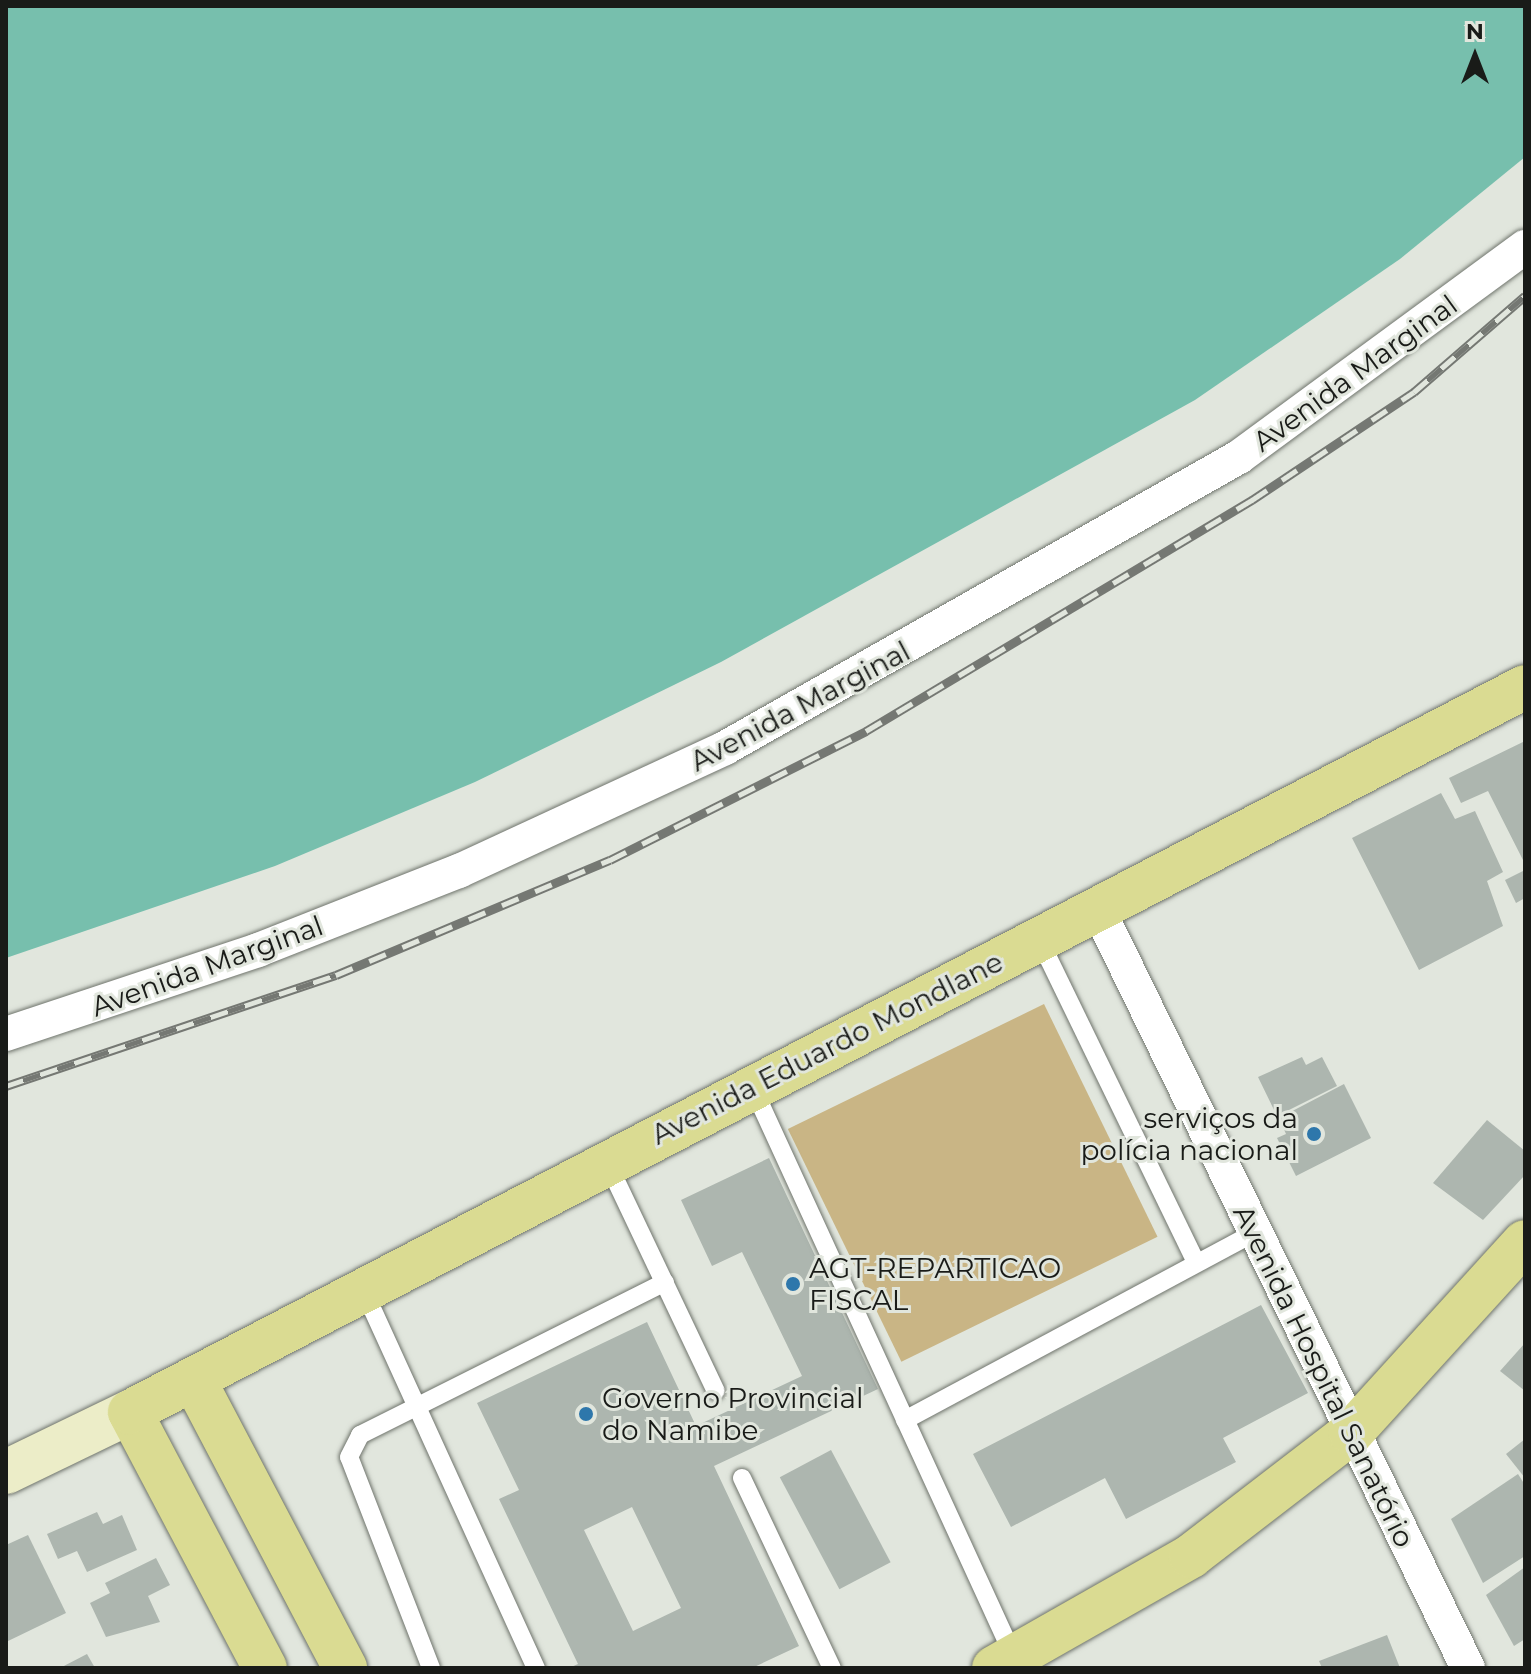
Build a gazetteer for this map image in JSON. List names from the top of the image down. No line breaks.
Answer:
{"streets":{"main road":["Avenida Eduardo Mondlane"],"street":["Avenida Marginal","Avenida Hospital Sanatório"]},"crossings":[["Avenida Eduardo Mondlane","Avenida Hospital Sanatório"]],"places":["serviços da polícia nacional","AGT-REPARTICAO FISCAL","Governo Provincial do Namibe"],"north":"top"}
